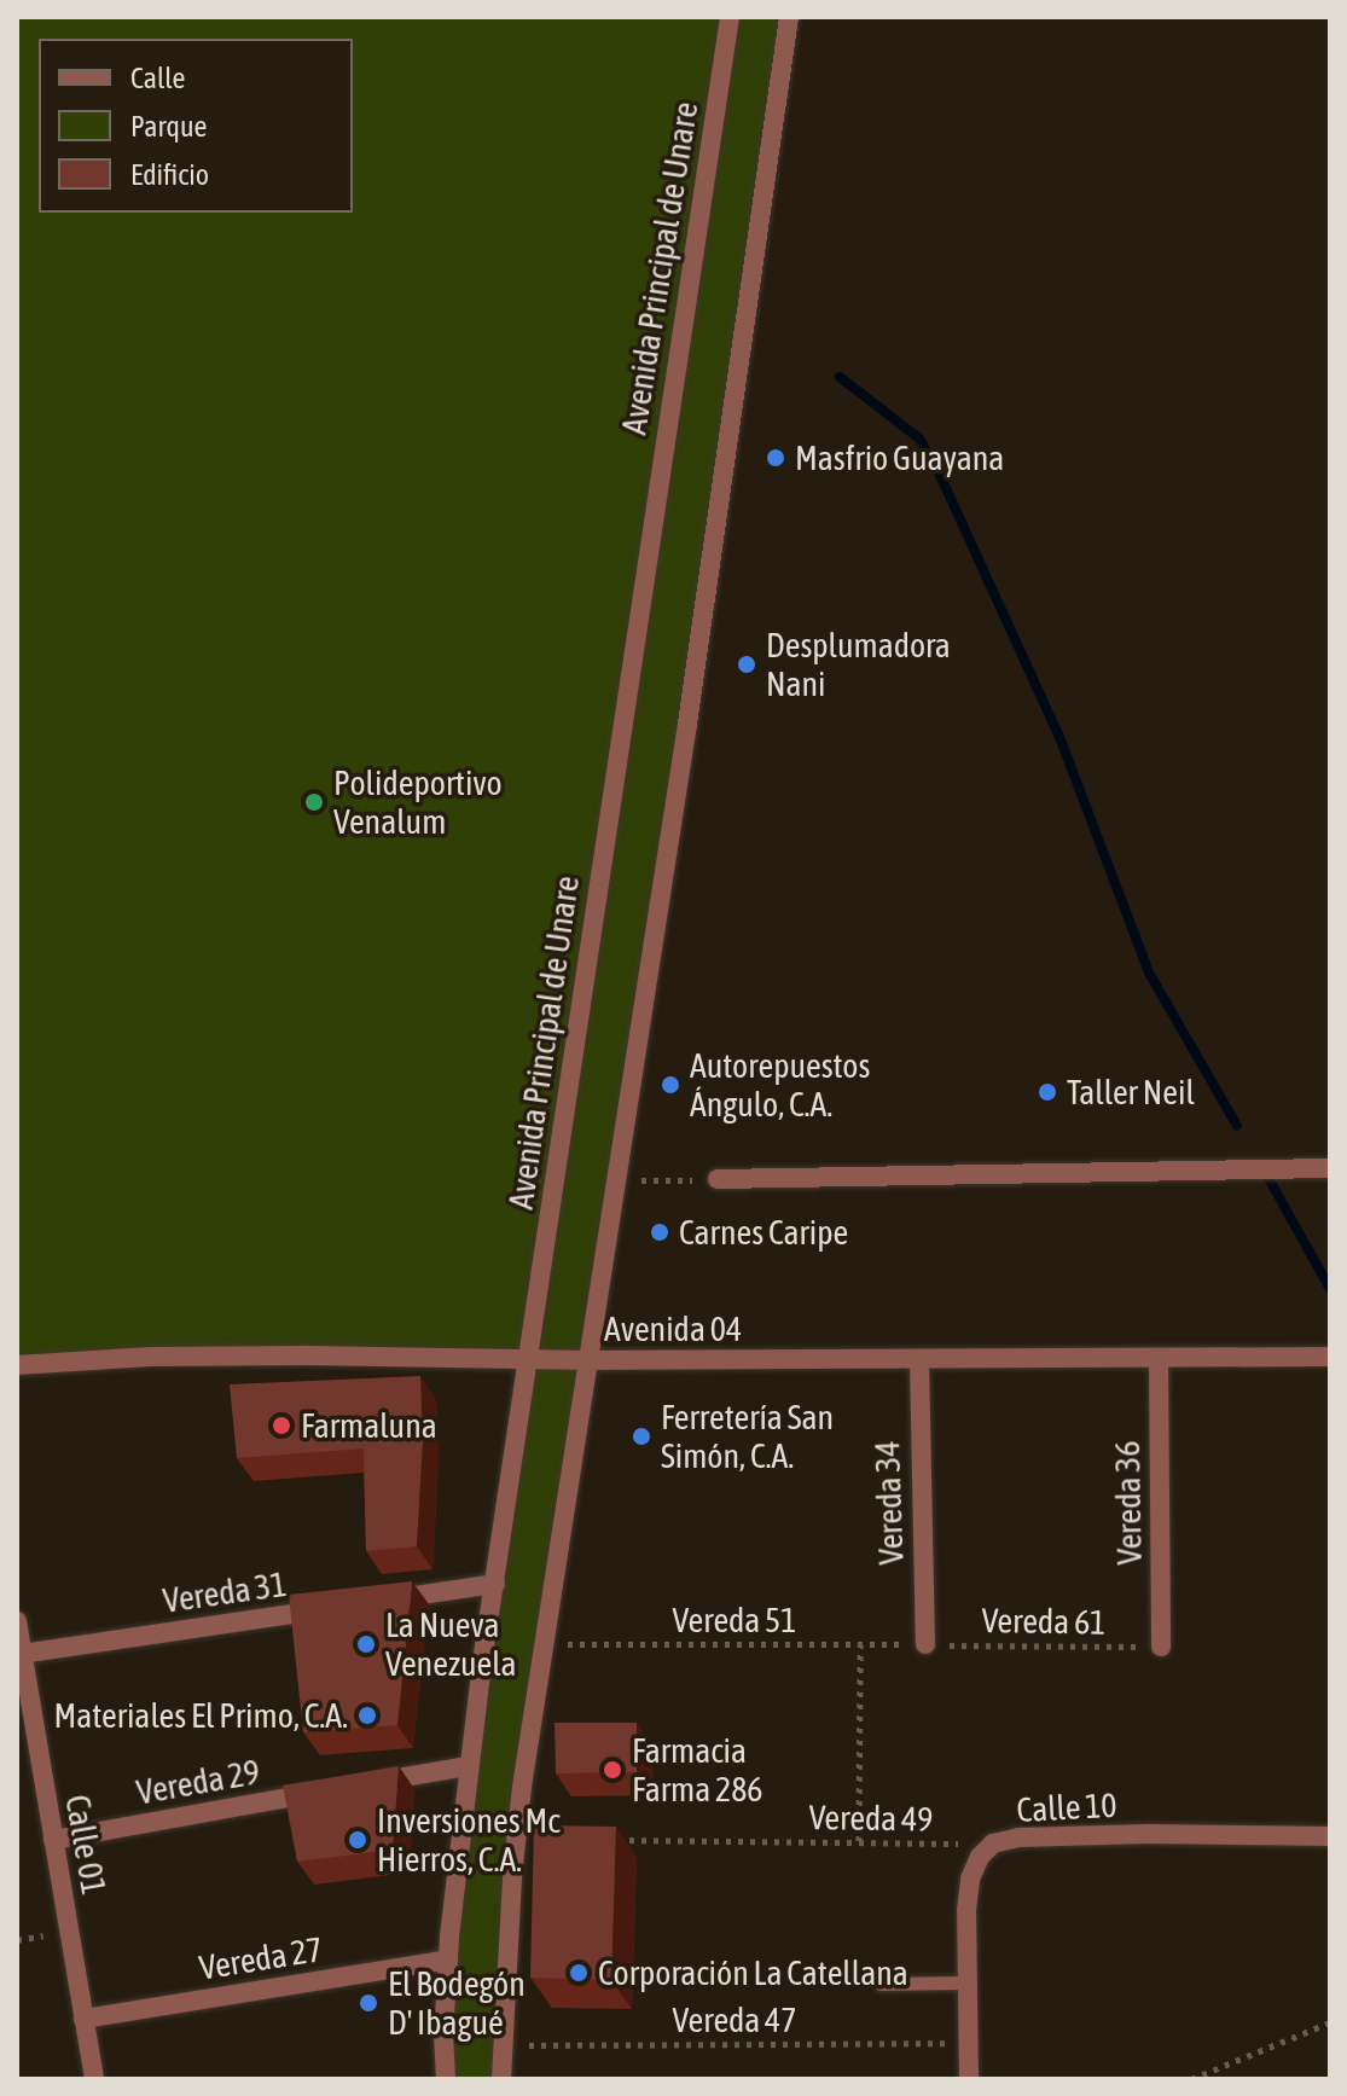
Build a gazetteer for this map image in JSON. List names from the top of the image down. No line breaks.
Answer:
{"streets":{"street":["Avenida Principal de Unare","Avenida 04","Vereda 34","Vereda 36","Vereda 31","Vereda 29","Calle 10","Calle 01","Vereda 27"],"path":["Vereda 51","Vereda 61","Vereda 49","Vereda 47"]},"crossings":[["Avenida Principal de Unare","Avenida 04"],["Avenida Principal de Unare","Vereda 29"],["Avenida Principal de Unare","Vereda 27"],["Avenida 04","Vereda 34"],["Avenida 04","Vereda 36"],["Vereda 34","Vereda 51"],["Vereda 34","Vereda 61"],["Vereda 36","Vereda 61"],["Vereda 31","Calle 01"],["Vereda 51","Vereda 61"],["Vereda 29","Calle 01"],["Calle 10","Vereda 49"],["Calle 10","Vereda 47"],["Calle 01","Vereda 27"]],"places":["Masfrio Guayana","Desplumadora Nani","Polideportivo Venalum","Autorepuestos Ángulo, C.A.","Taller Neil","Carnes Caripe","Farmaluna","Ferretería San Simón, C.A.","La Nueva Venezuela","Materiales El Primo, C.A.","Farmacia Farma 286","Inversiones Mc Hierros, C.A.","Corporación La Catellana","El Bodegón D' Ibagué"],"legend":["Calle","Parque","Edificio"]}
